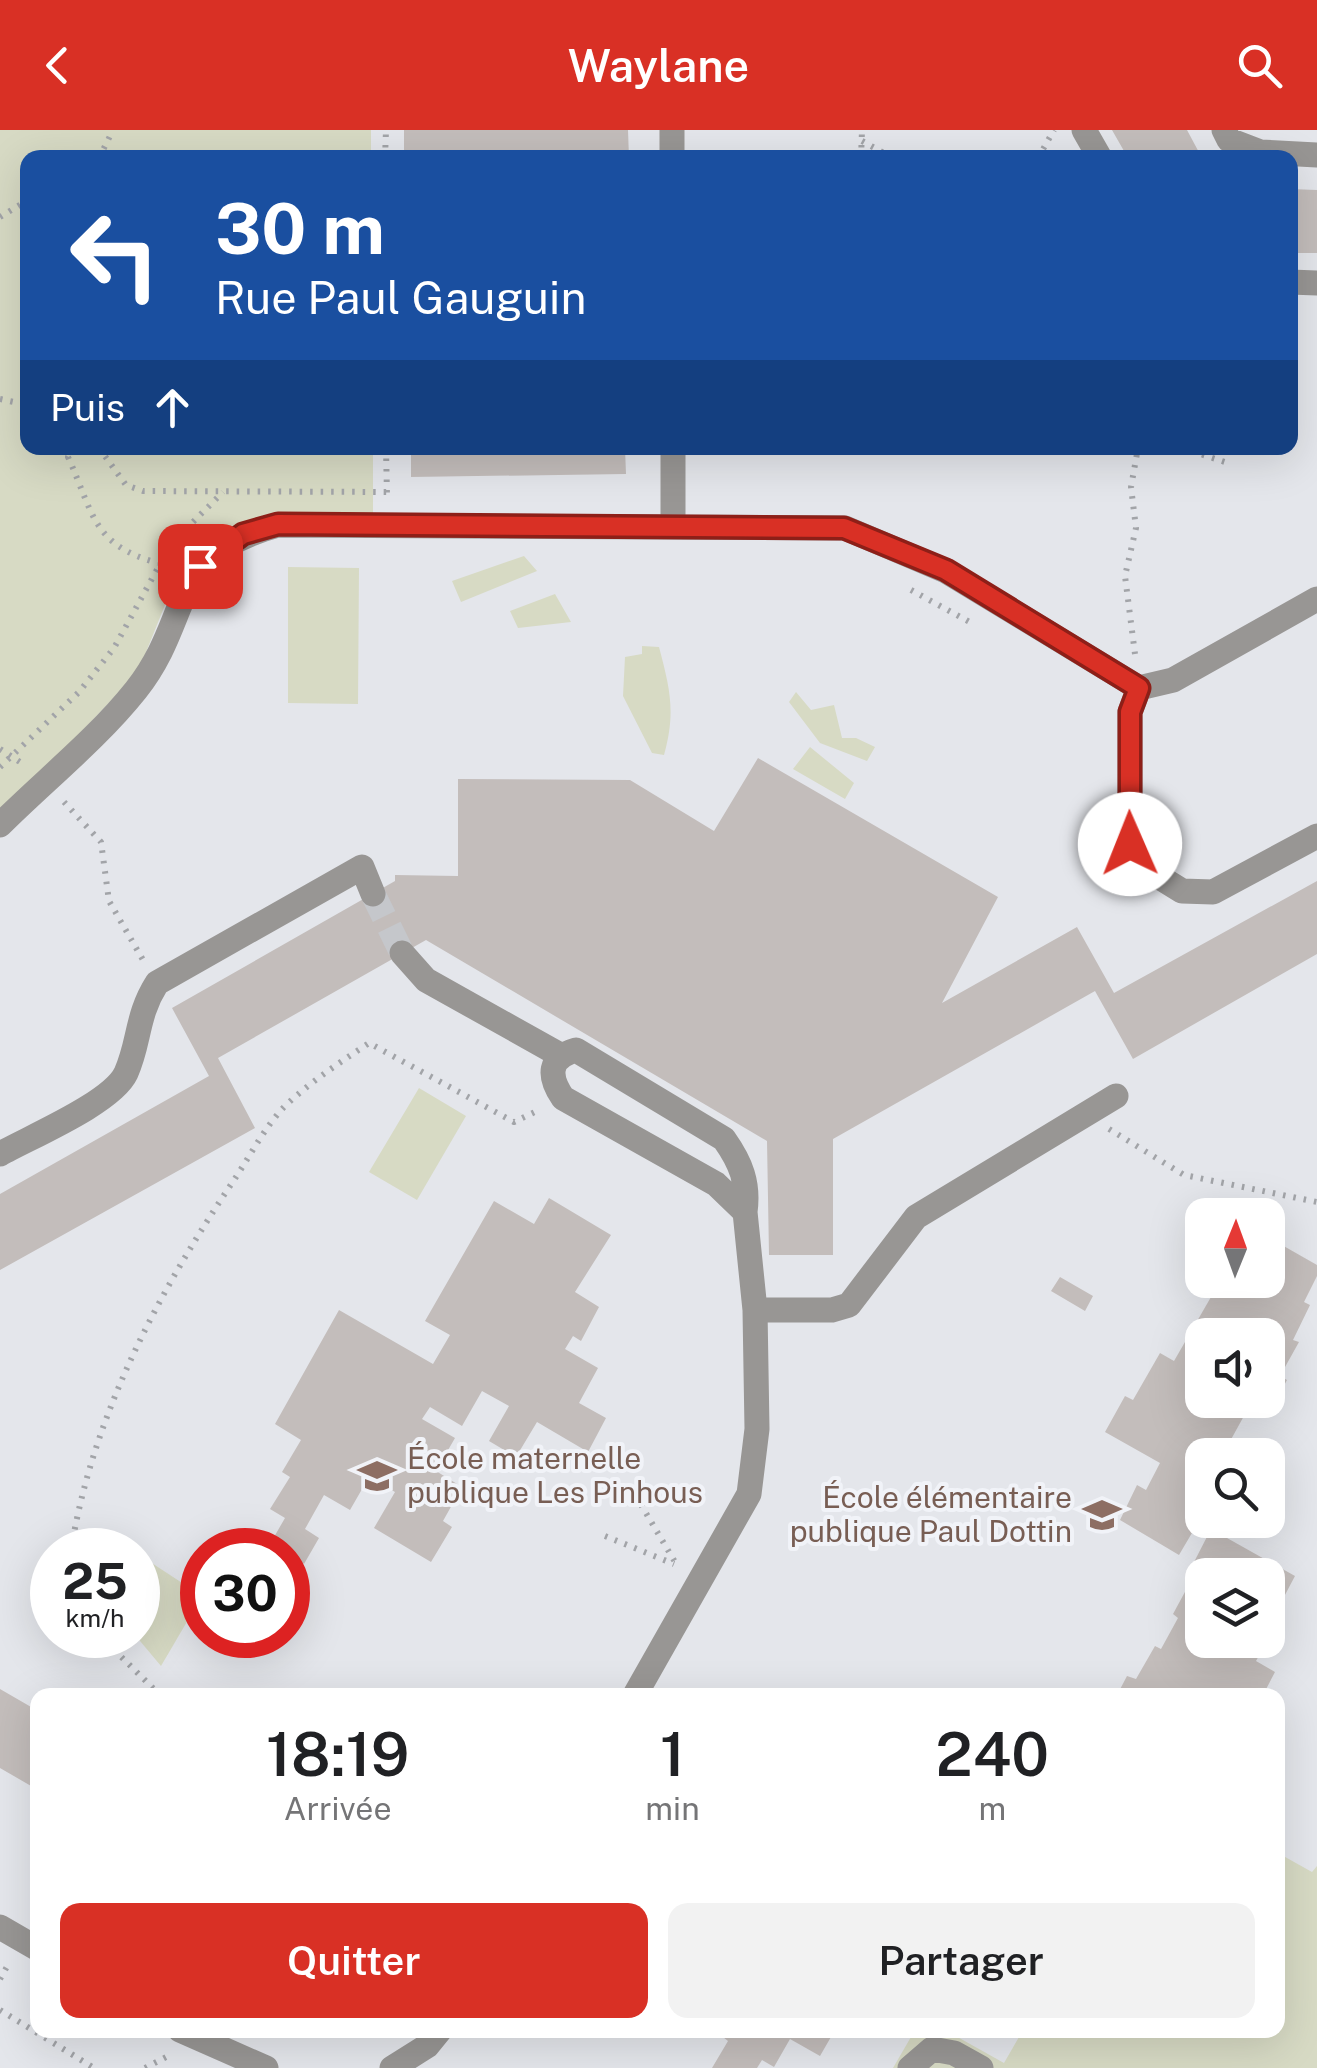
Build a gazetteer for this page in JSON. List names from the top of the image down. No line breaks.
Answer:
{"places":{"school or university":["École maternelle publique Les Pinhous","École élémentaire publique Paul Dottin"]},"north":"top","page":{"header":"Waylane","turn":["30 m","Rue Paul Gauguin"],"then":"Puis","speed":"25 km/h","limit":"30","eta":["18:19","Arrivée","1","min","240","m"],"buttons":["Quitter","Partager"]}}
